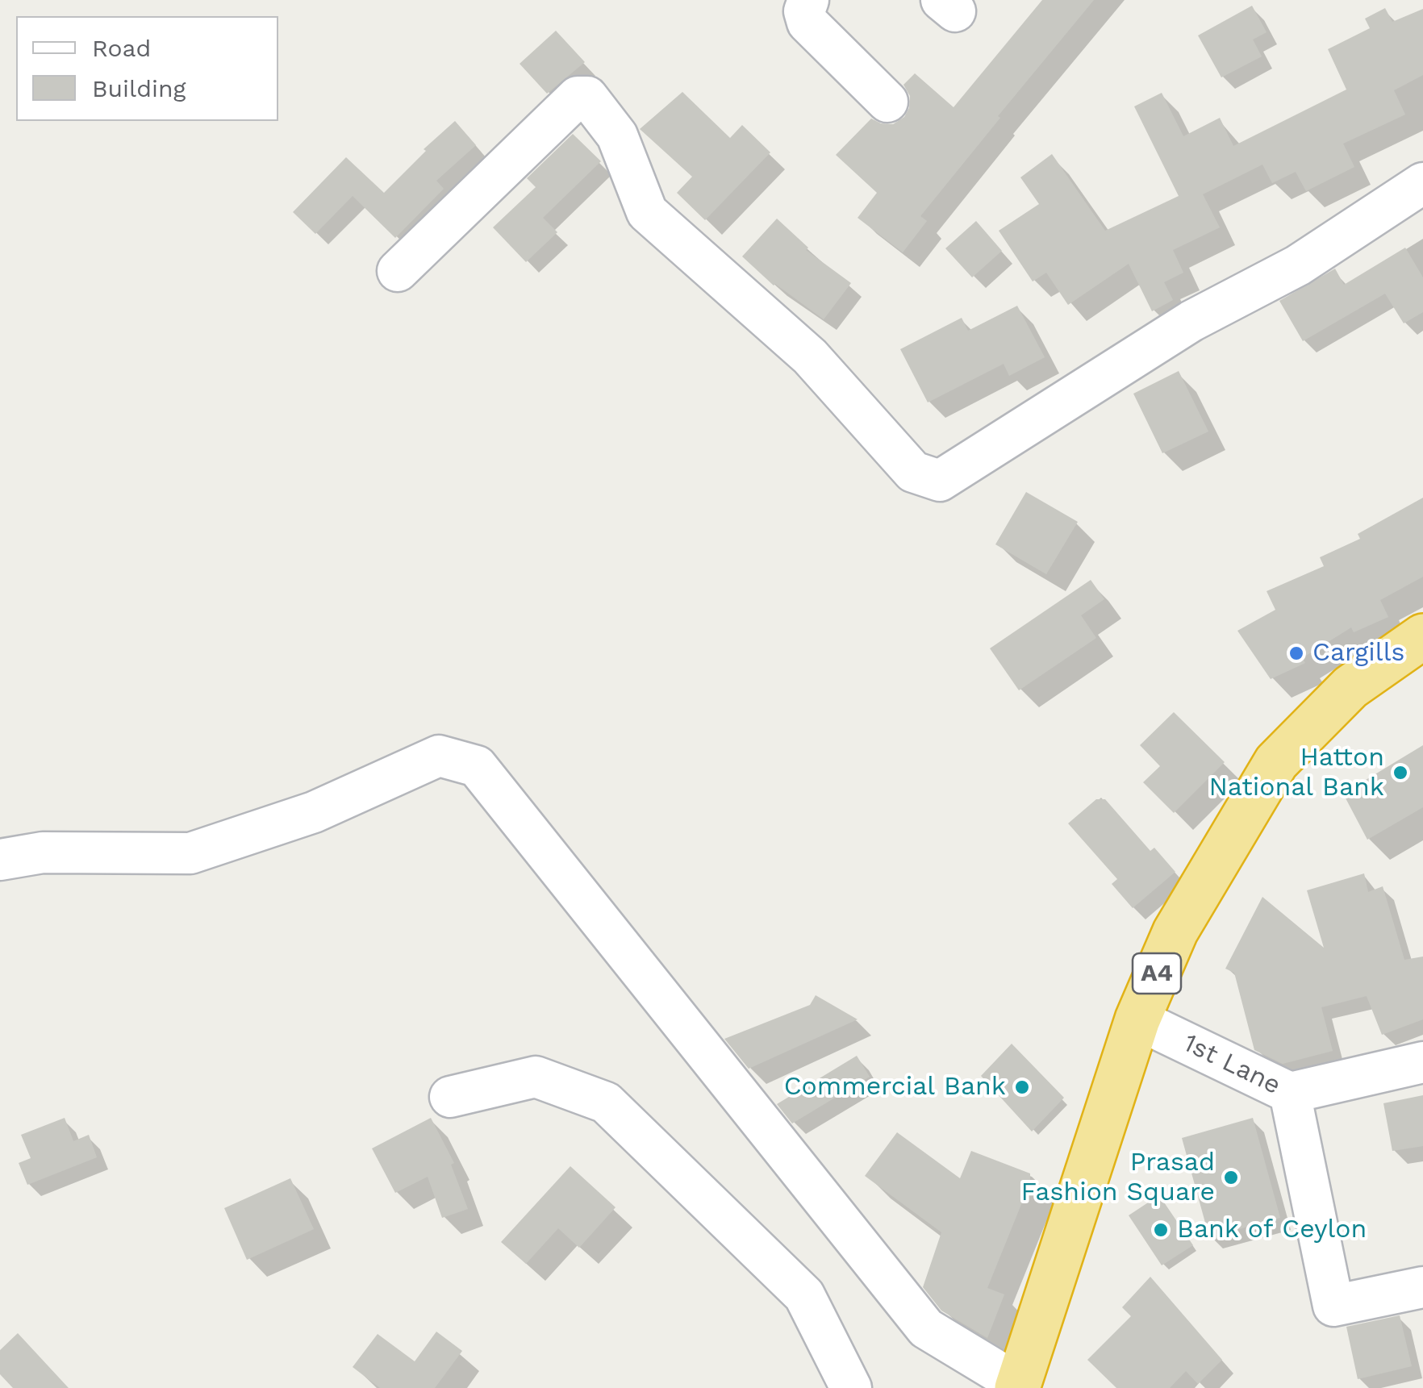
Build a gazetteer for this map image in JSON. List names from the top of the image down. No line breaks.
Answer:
{"streets":{"highway":["A4"],"street":["1st Lane"]},"crossings":[["A4","1st Lane"]],"places":["Cargills","Hatton National Bank","Commercial Bank","Prasad Fashion Square","Bank of Ceylon"],"legend":["Road","Building"]}
